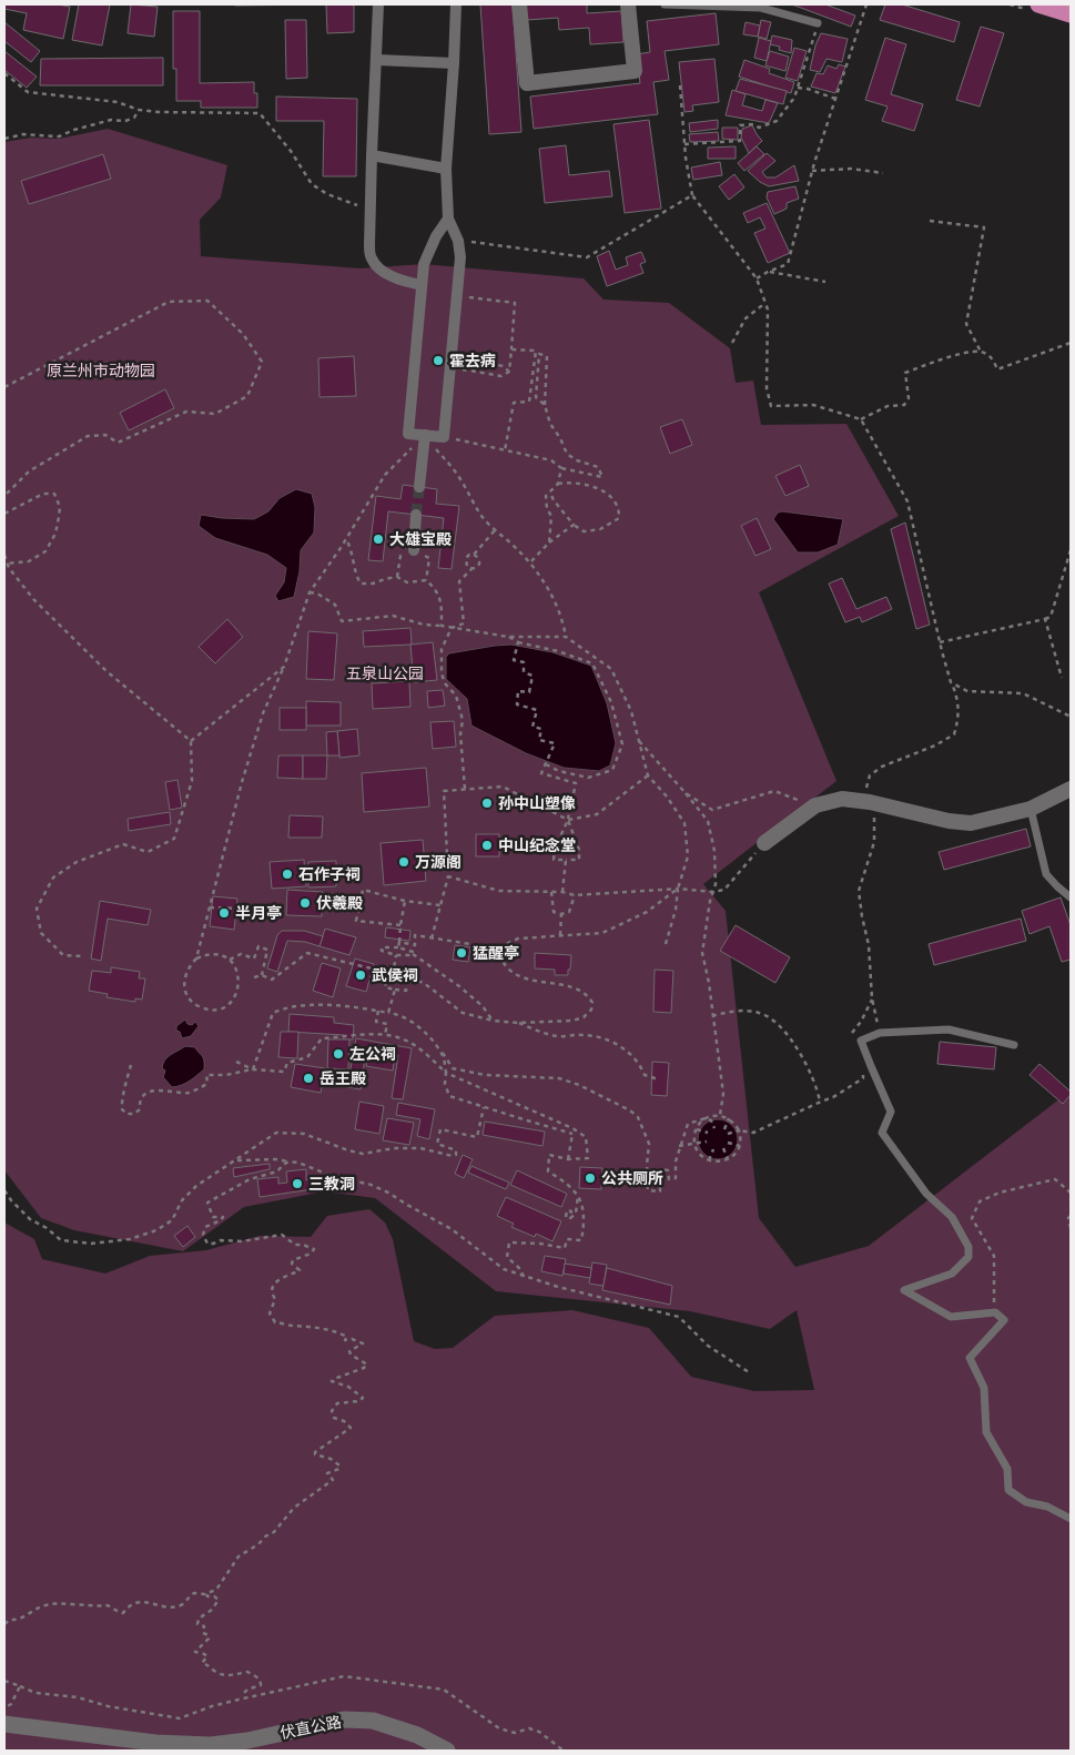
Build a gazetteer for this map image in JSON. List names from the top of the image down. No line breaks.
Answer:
{"streets":{"main road":["伏直公路"]},"parks":["原兰州市动物园","五泉山公园"],"places":["霍去病","大雄宝殿","孙中山塑像","中山纪念堂","万源阁","石作子祠","伏羲殿","半月亭","猛醒亭","武侯祠","左公祠","岳王殿","公共厕所","三教洞"]}
